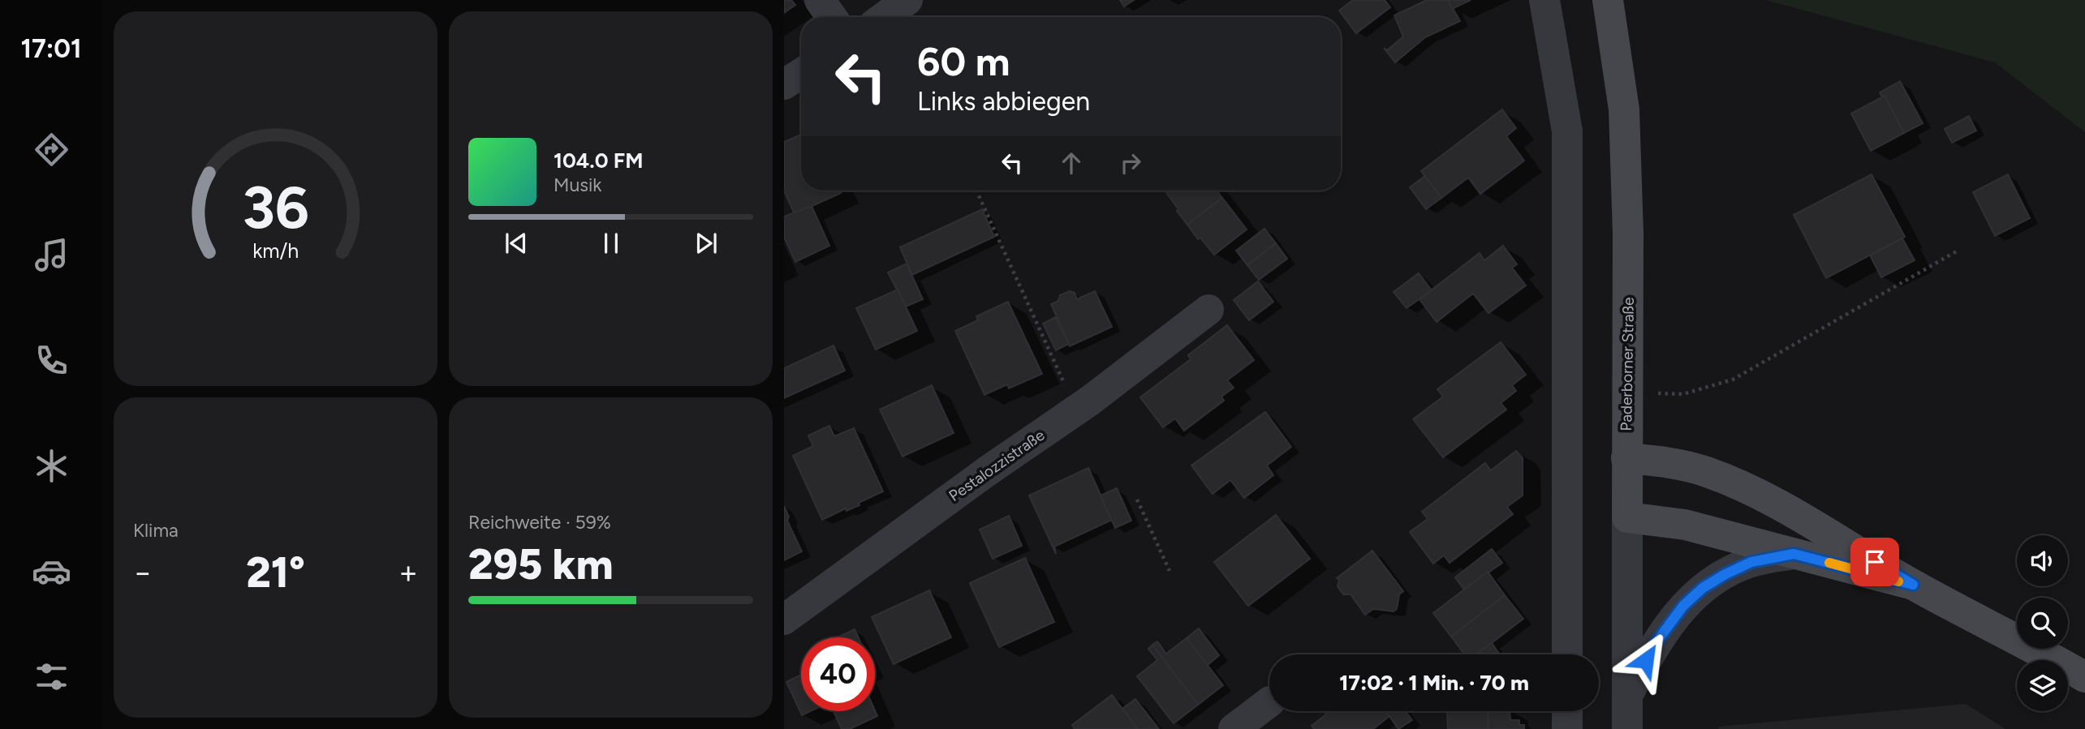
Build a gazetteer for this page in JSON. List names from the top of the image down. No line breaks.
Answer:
{"streets":{"main road":["Paderborner Straße"],"street":["Pestalozzistraße"]},"page":{"tabs":"17:01","turn":["60 m","Links abbiegen"],"song":["104.0 FM","Musik"],"tile":["Klima",["Reichweite · 59%","295 km"]],"heat":["−","21°","+"],"limit":"40","trip":"17:02 · 1 Min. · 70 m","gauge":["36","km/h"]}}
